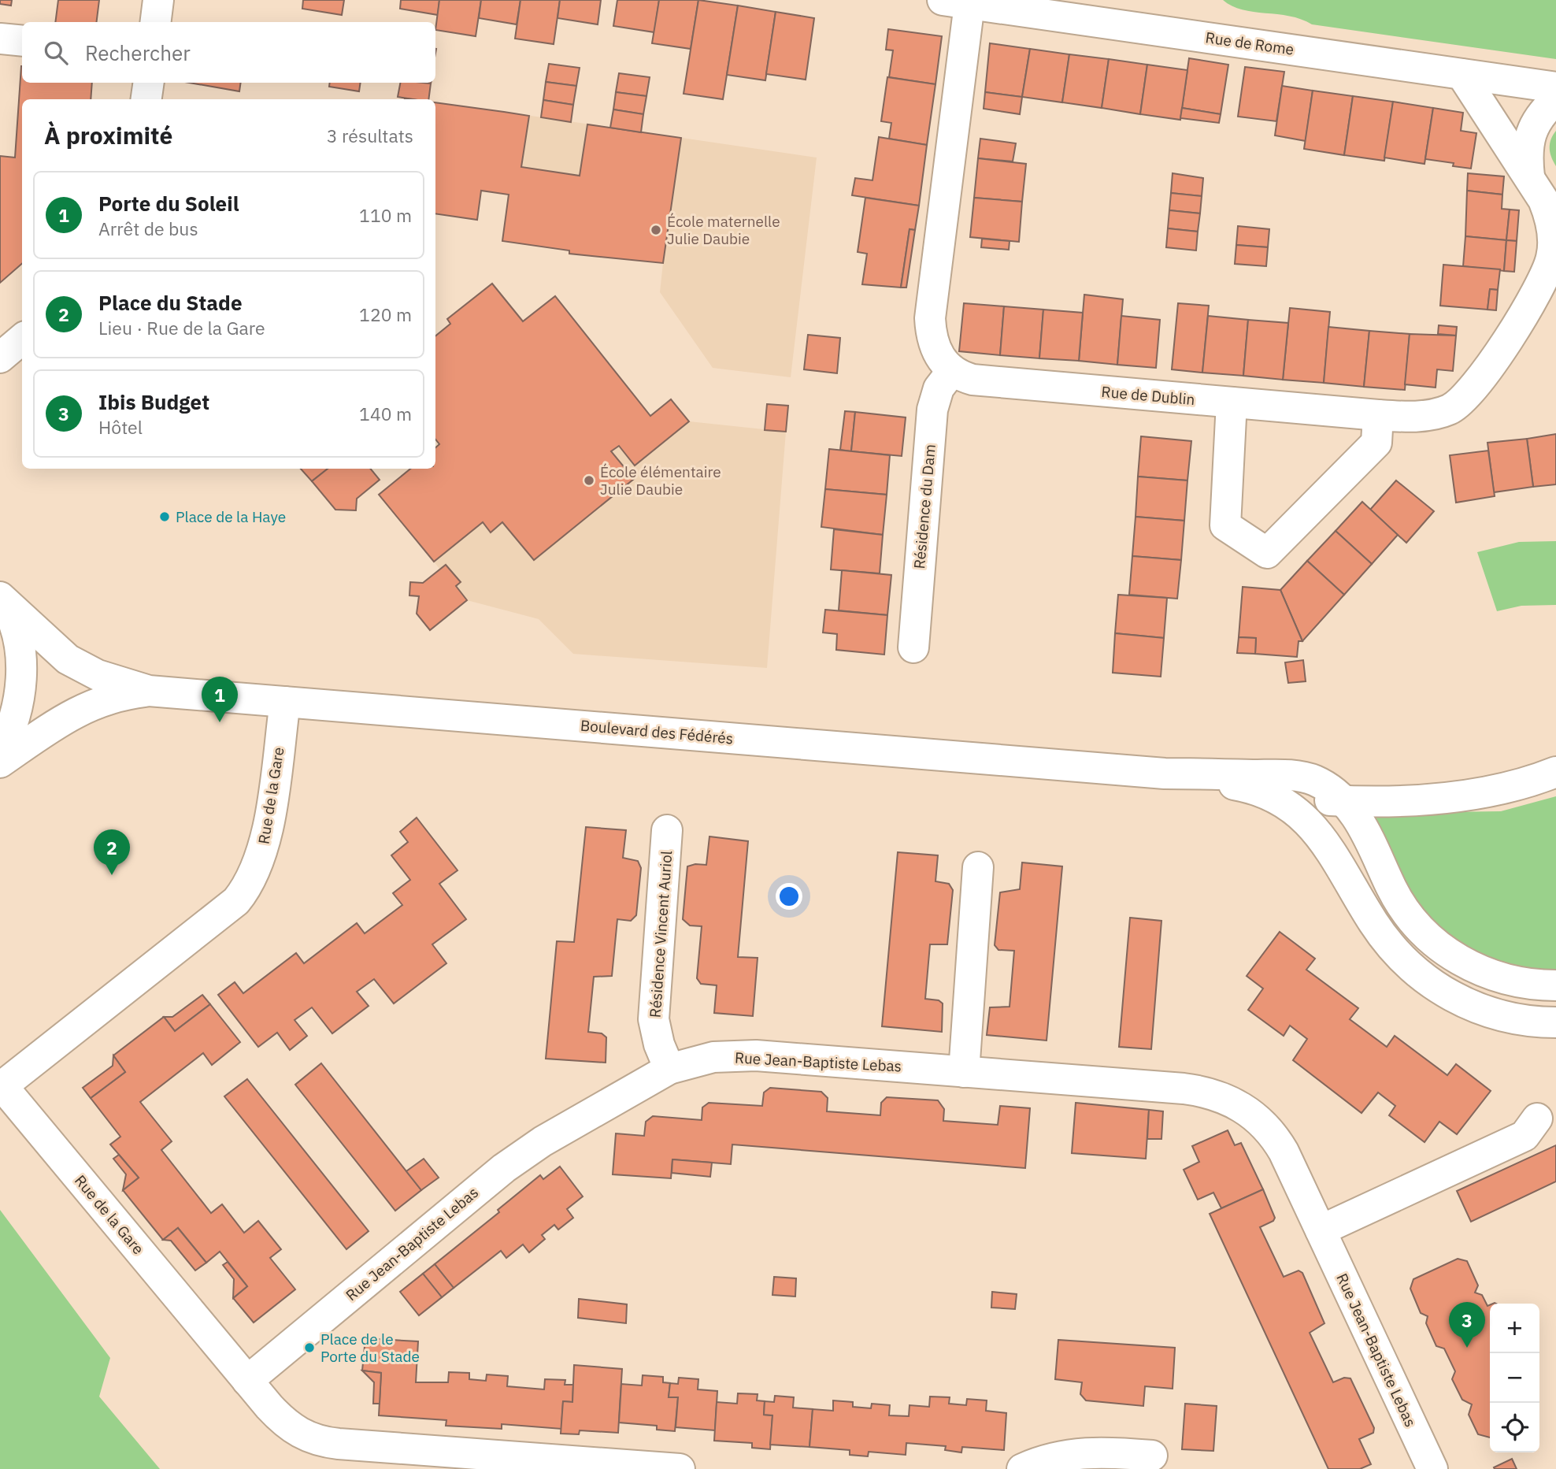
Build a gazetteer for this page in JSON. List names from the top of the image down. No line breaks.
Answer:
{"streets":{"street":["Rue de Rome","Rue de Dublin","Résidence du Dam","Boulevard des Fédérés","Rue de la Gare","Résidence Vincent Auriol","Rue Jean-Baptiste Lebas"]},"crossings":[["Rue de Rome","Rue de Dublin"],["Rue de Dublin","Résidence du Dam"],["Boulevard des Fédérés","Rue de la Gare"],["Rue de la Gare","Rue Jean-Baptiste Lebas"],["Résidence Vincent Auriol","Rue Jean-Baptiste Lebas"]],"places":["École maternelle Julie Daubie","École élémentaire Julie Daubie","Place de la Haye","Place de le Porte du Stade"],"page":{"search":"Rechercher","heading":["À proximité","3 résultats"],"list":[{"mark":"1","name":"Porte du Soleil","note":"Arrêt de bus","value":"110 m"},{"mark":"2","name":"Place du Stade","note":"Lieu · Rue de la Gare","value":"120 m"},{"mark":"3","name":"Ibis Budget","note":"Hôtel","value":"140 m"}],"pins":["1","2","3"],"map_buttons":["+","−"]}}
